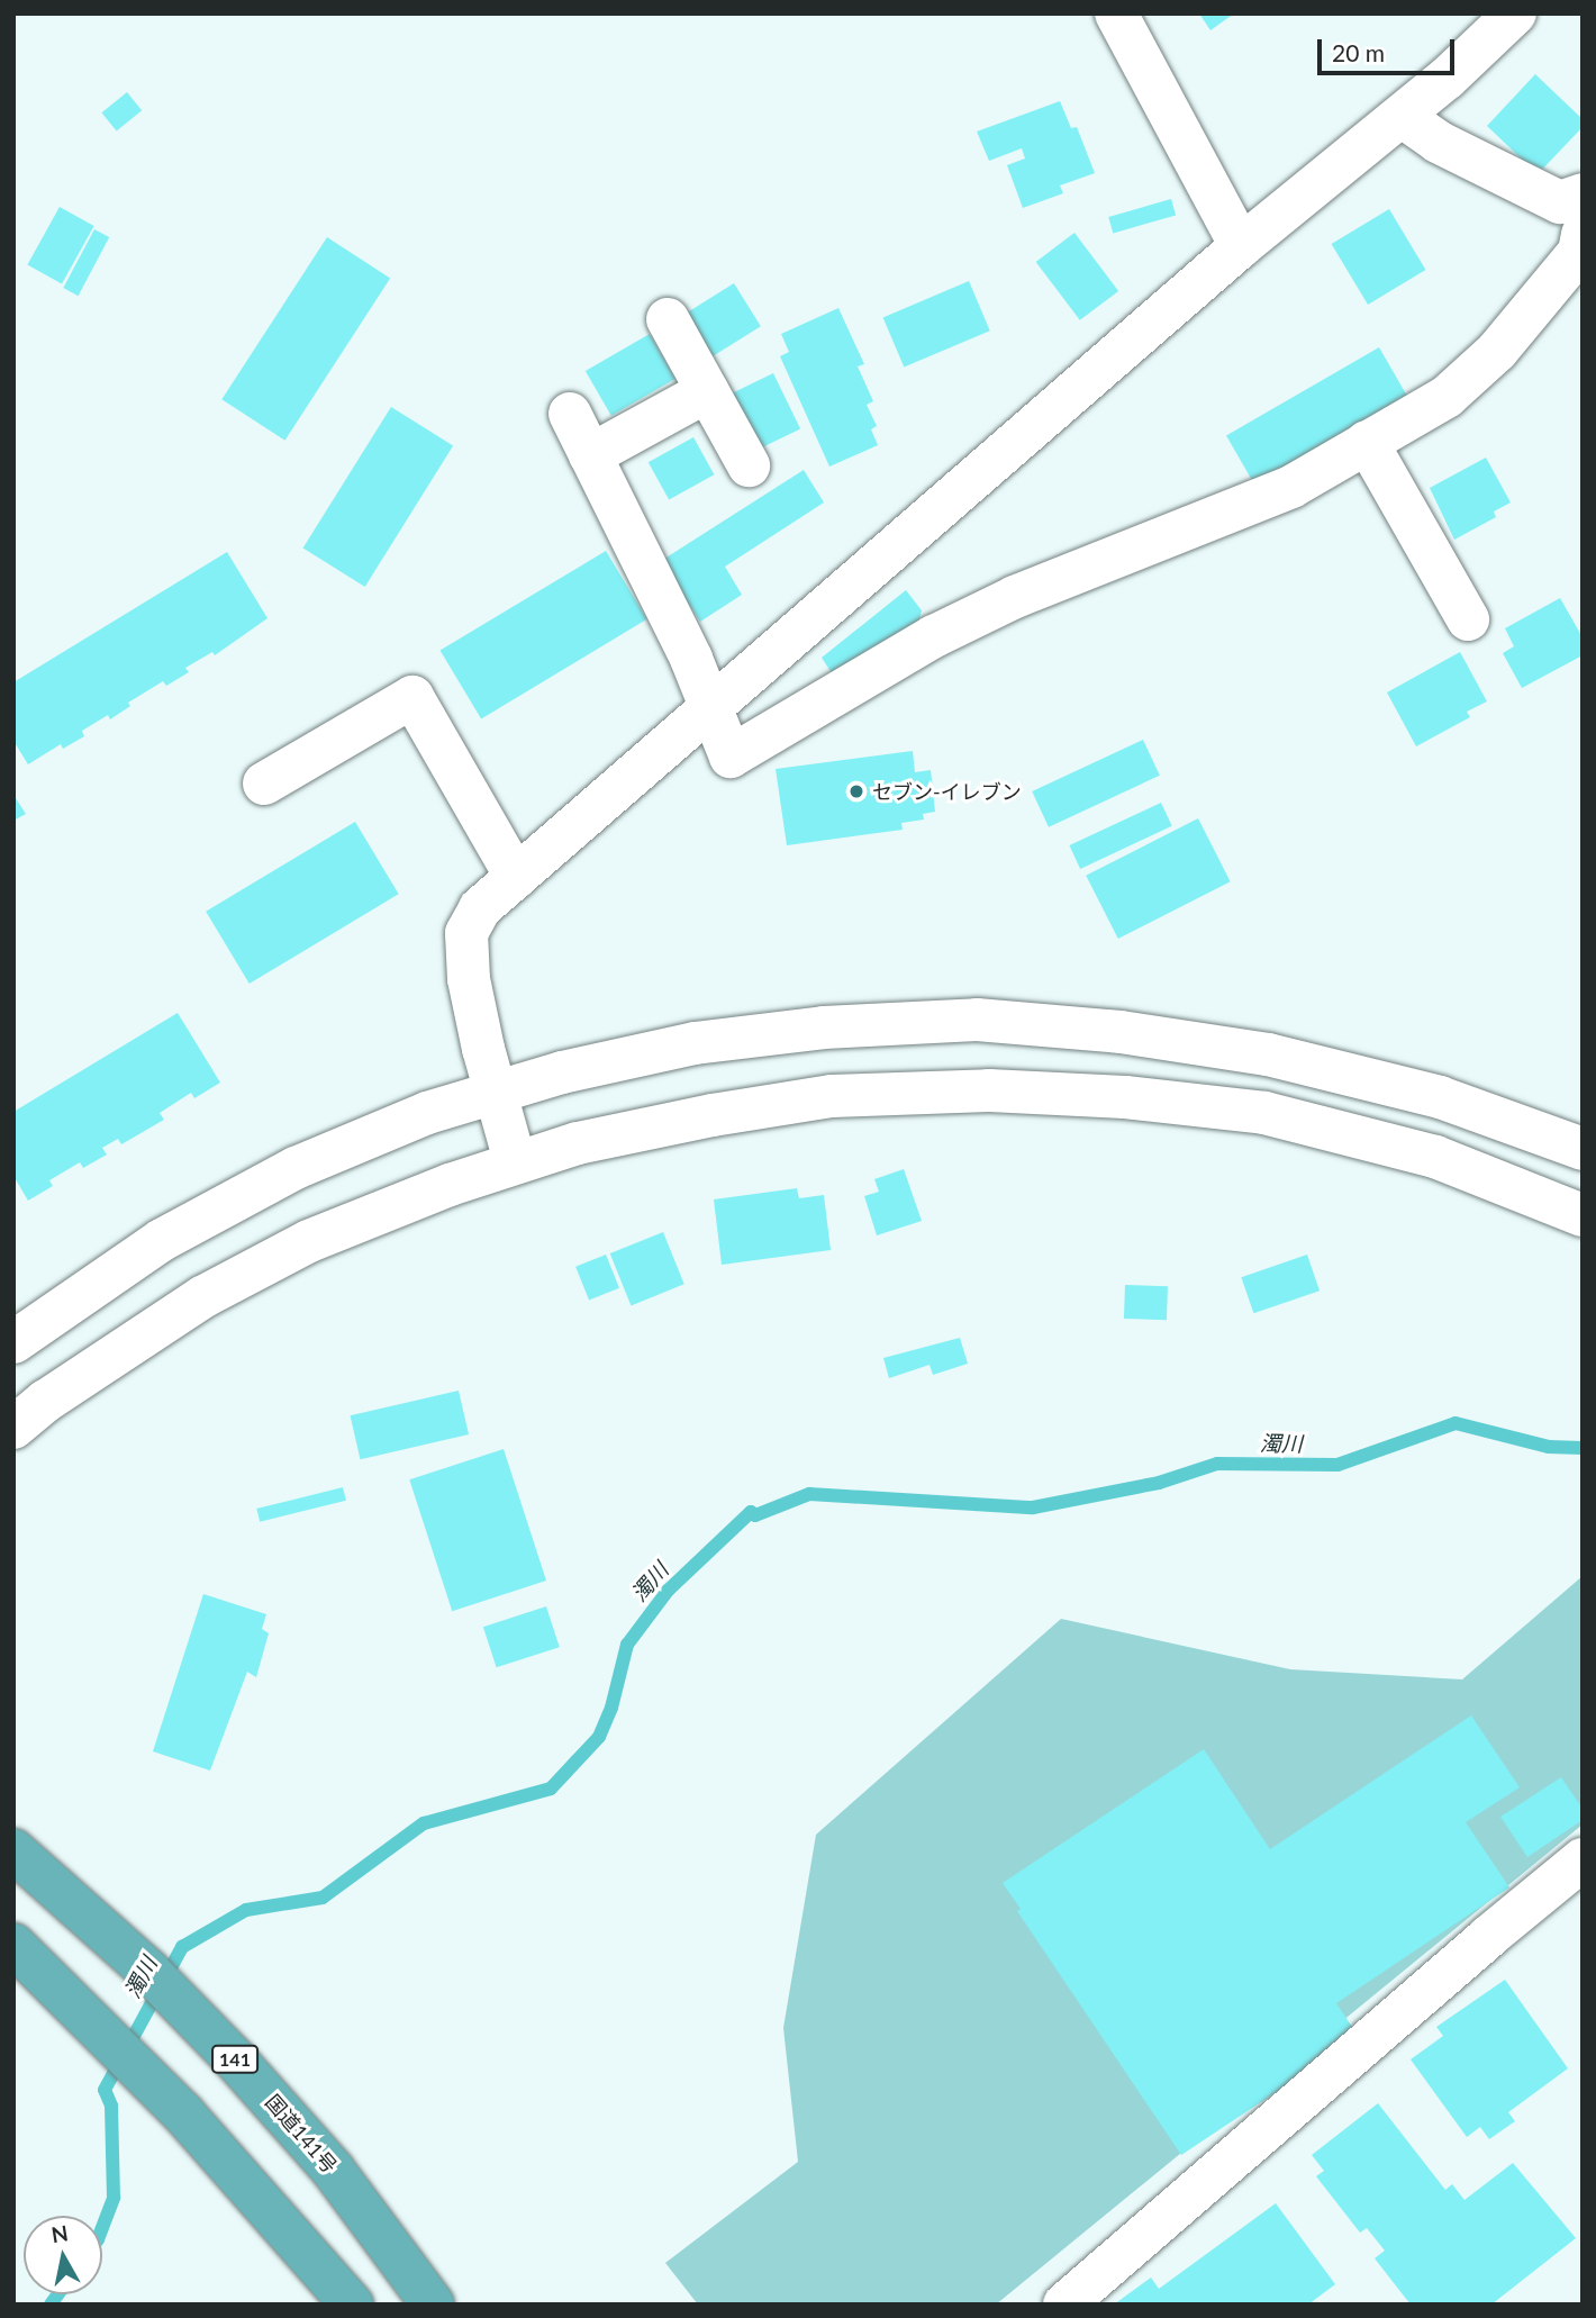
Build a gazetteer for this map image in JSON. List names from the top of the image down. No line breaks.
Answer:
{"streets":{"highway":["141","国道141号"]},"water":["濁川"],"places":["セブン-イレブン"],"scale_bar":"20 m","north":"top"}
